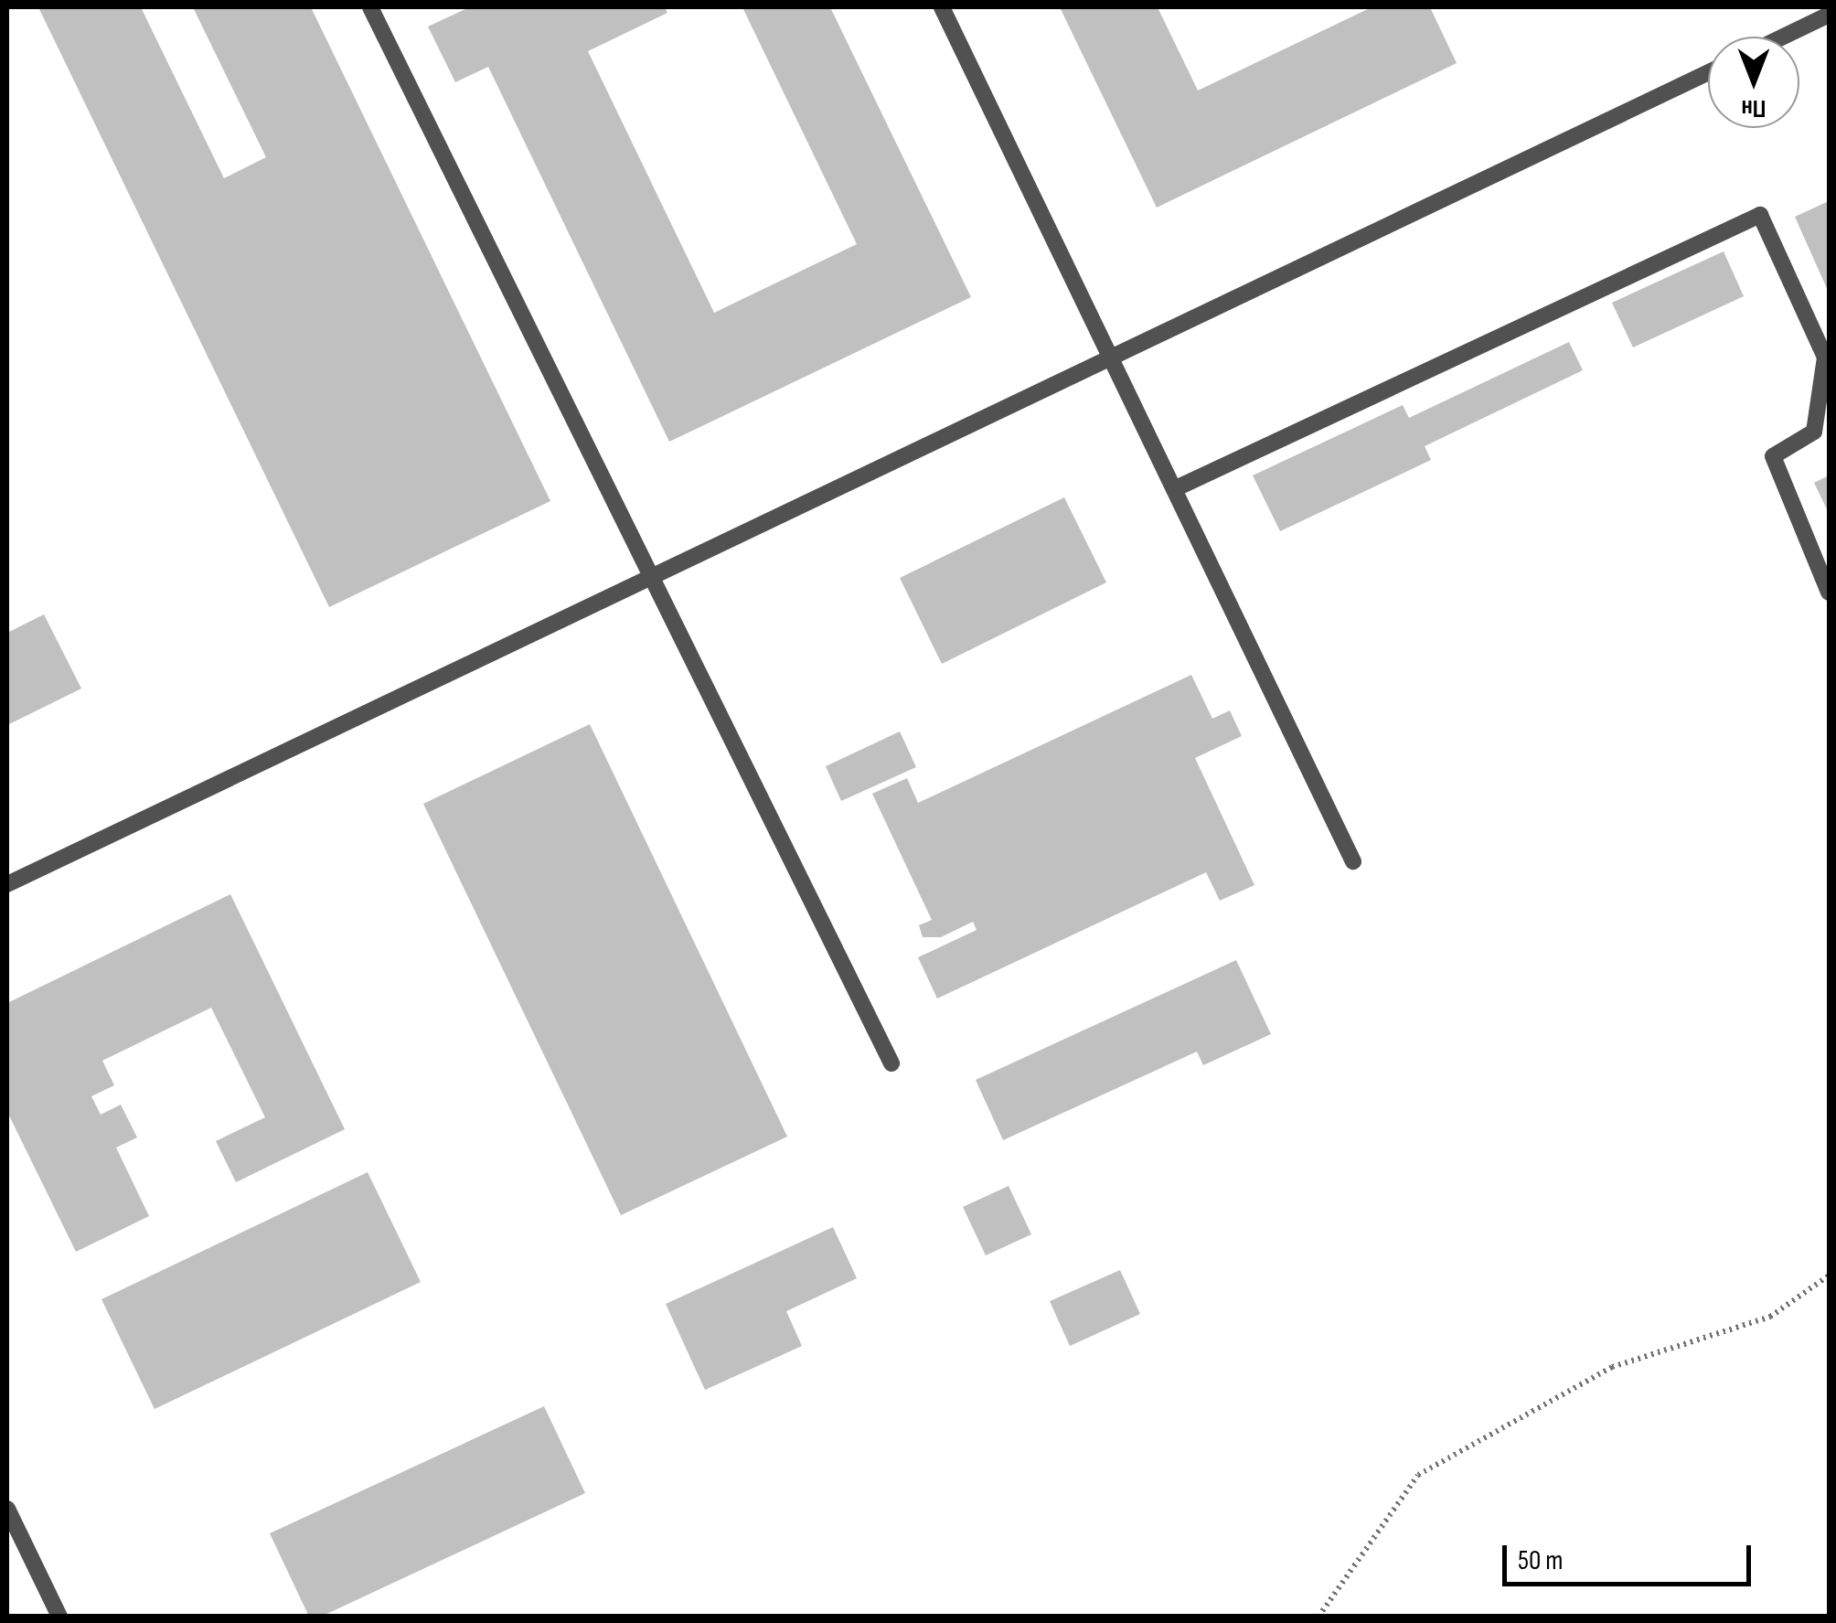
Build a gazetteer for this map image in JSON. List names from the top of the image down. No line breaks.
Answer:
{"scale_bar":"50 m","north":"bottom"}
